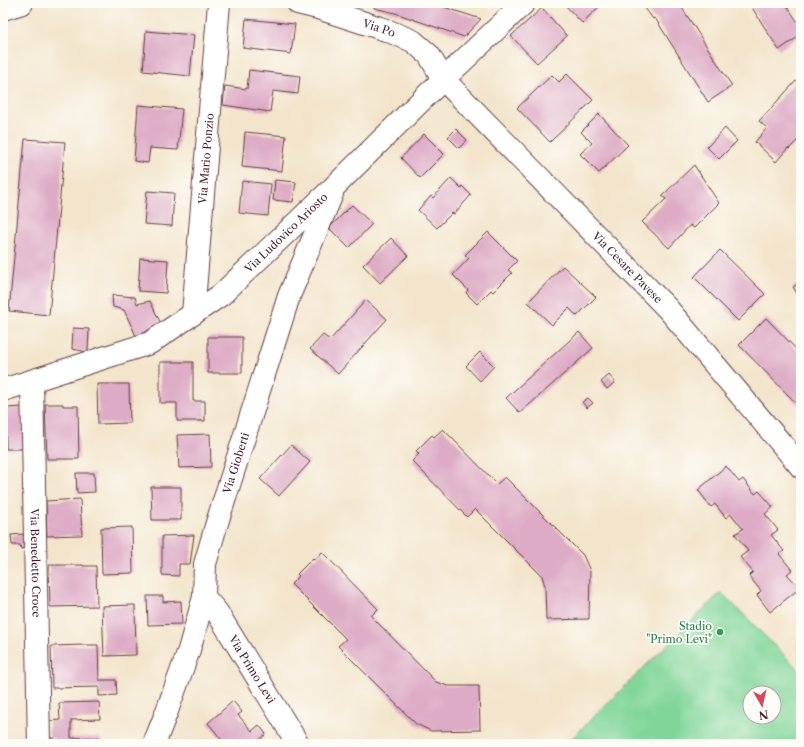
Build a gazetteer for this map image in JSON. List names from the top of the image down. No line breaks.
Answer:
{"streets":{"street":["Via Po","Via Mario Ponzio","Via Ludovico Ariosto","Via Cesare Pavese","Via Gioberti","Via Benedetto Croce","Via Primo Levi"]},"crossings":[["Via Po","Via Ludovico Ariosto"],["Via Po","Via Cesare Pavese"],["Via Mario Ponzio","Via Ludovico Ariosto"],["Via Ludovico Ariosto","Via Cesare Pavese"],["Via Ludovico Ariosto","Via Gioberti"],["Via Ludovico Ariosto","Via Benedetto Croce"],["Via Gioberti","Via Primo Levi"]],"places":["Stadio \"Primo Levi\""],"north":"bottom"}
